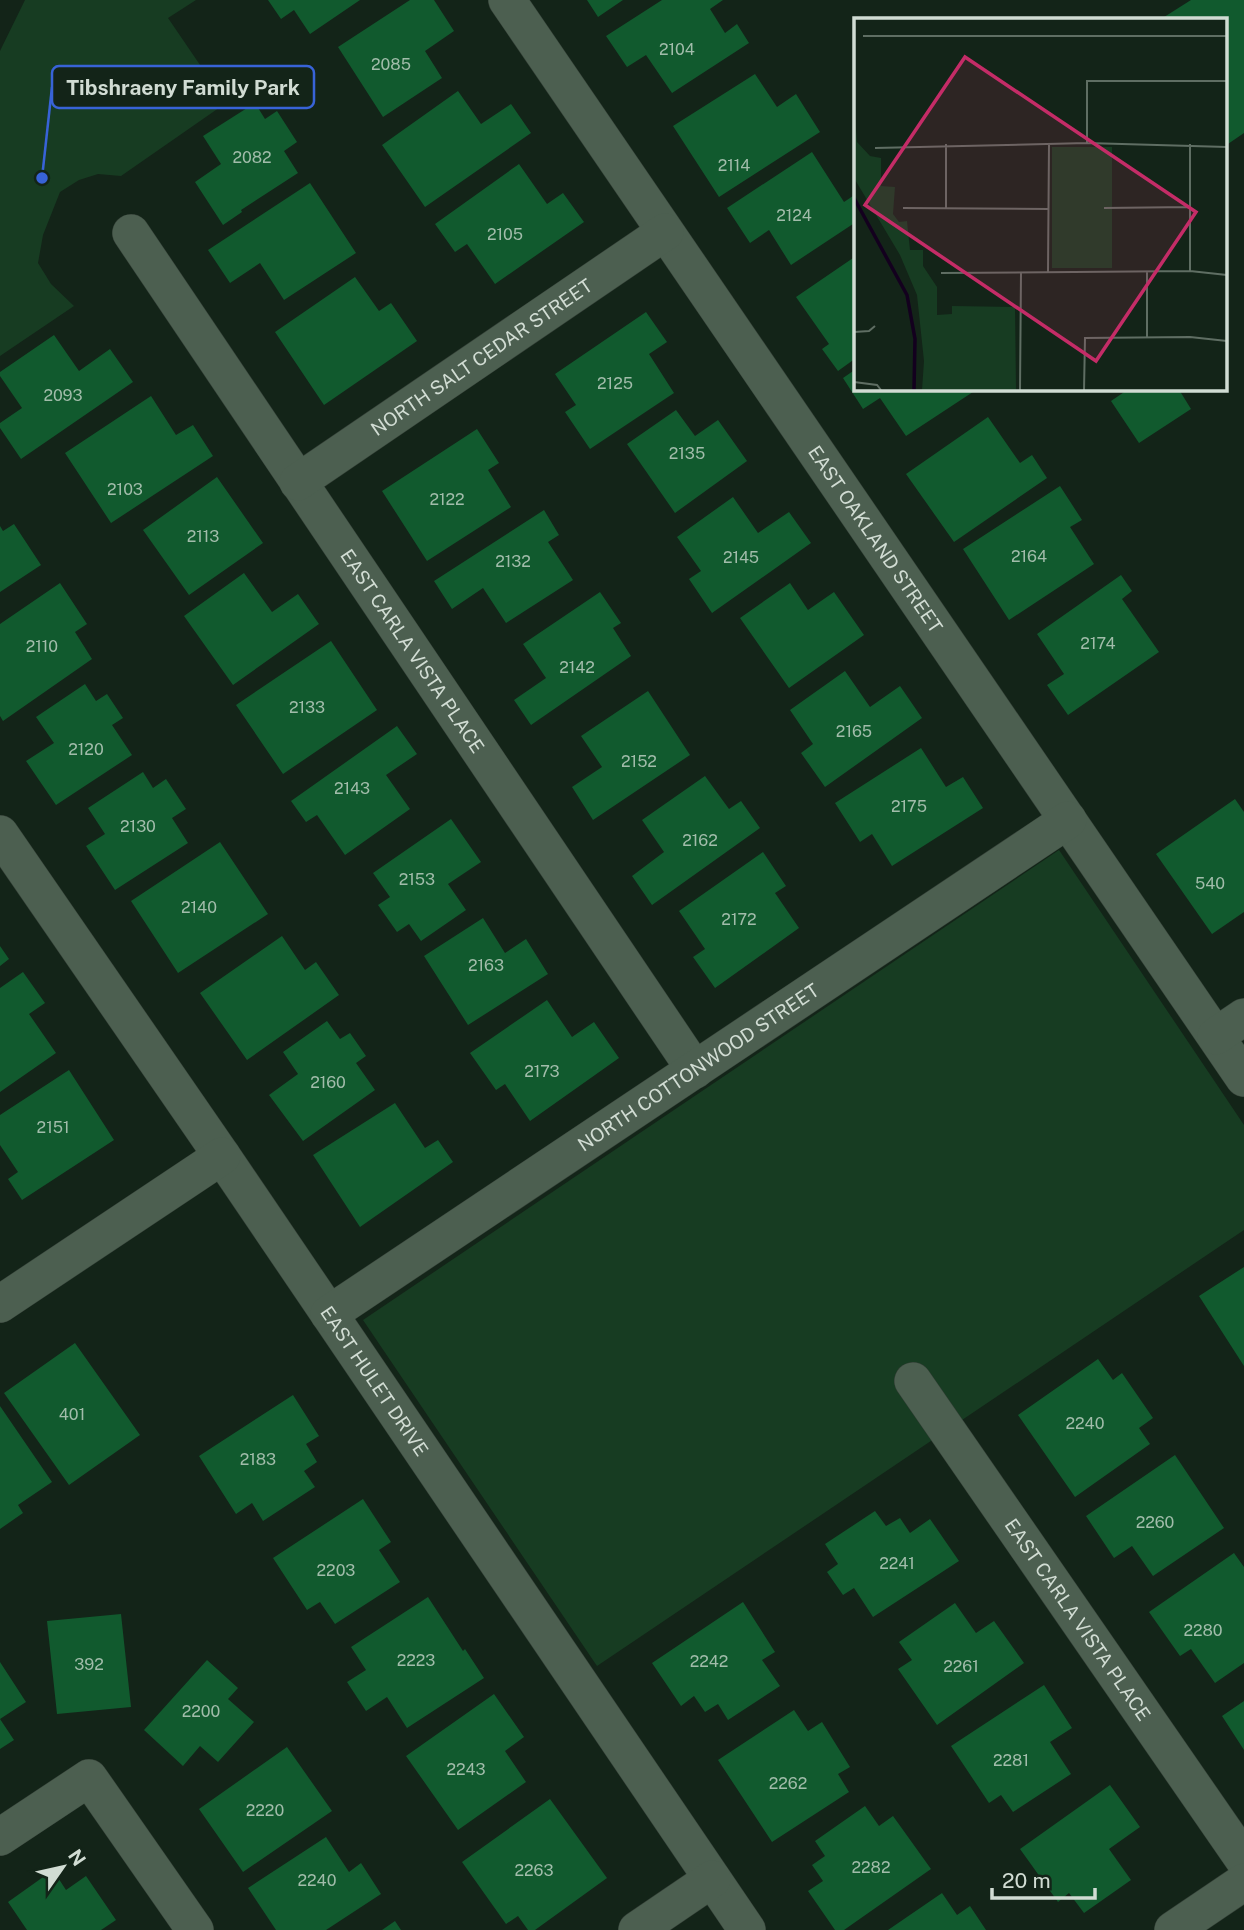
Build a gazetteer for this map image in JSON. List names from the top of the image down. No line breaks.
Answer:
{"streets":{"street":["NORTH SALT CEDAR STREET","EAST OAKLAND STREET","EAST CARLA VISTA PLACE","NORTH COTTONWOOD STREET","EAST HULET DRIVE"]},"crossings":[["NORTH SALT CEDAR STREET","EAST OAKLAND STREET"],["NORTH SALT CEDAR STREET","EAST CARLA VISTA PLACE"],["EAST OAKLAND STREET","NORTH COTTONWOOD STREET"],["EAST CARLA VISTA PLACE","NORTH COTTONWOOD STREET"],["NORTH COTTONWOOD STREET","EAST HULET DRIVE"]],"places":["Tibshraeny Family Park"],"house_numbers":["2104","2085","2082","2114","2124","2105","2125","2093","2135","2103","2122","2113","2164","2145","2132","2174","2110","2142","2133","2165","2120","2152","2143","2175","2130","2162","2153","540","2140","2172","2163","2173","2160","2151","401","2240","2183","2260","2241","2203","2280","2223","2242","392","2261","2200","2281","2243","2262","2220","2282","2263","2240"],"scale_bar":"20 m","north":"top right"}
